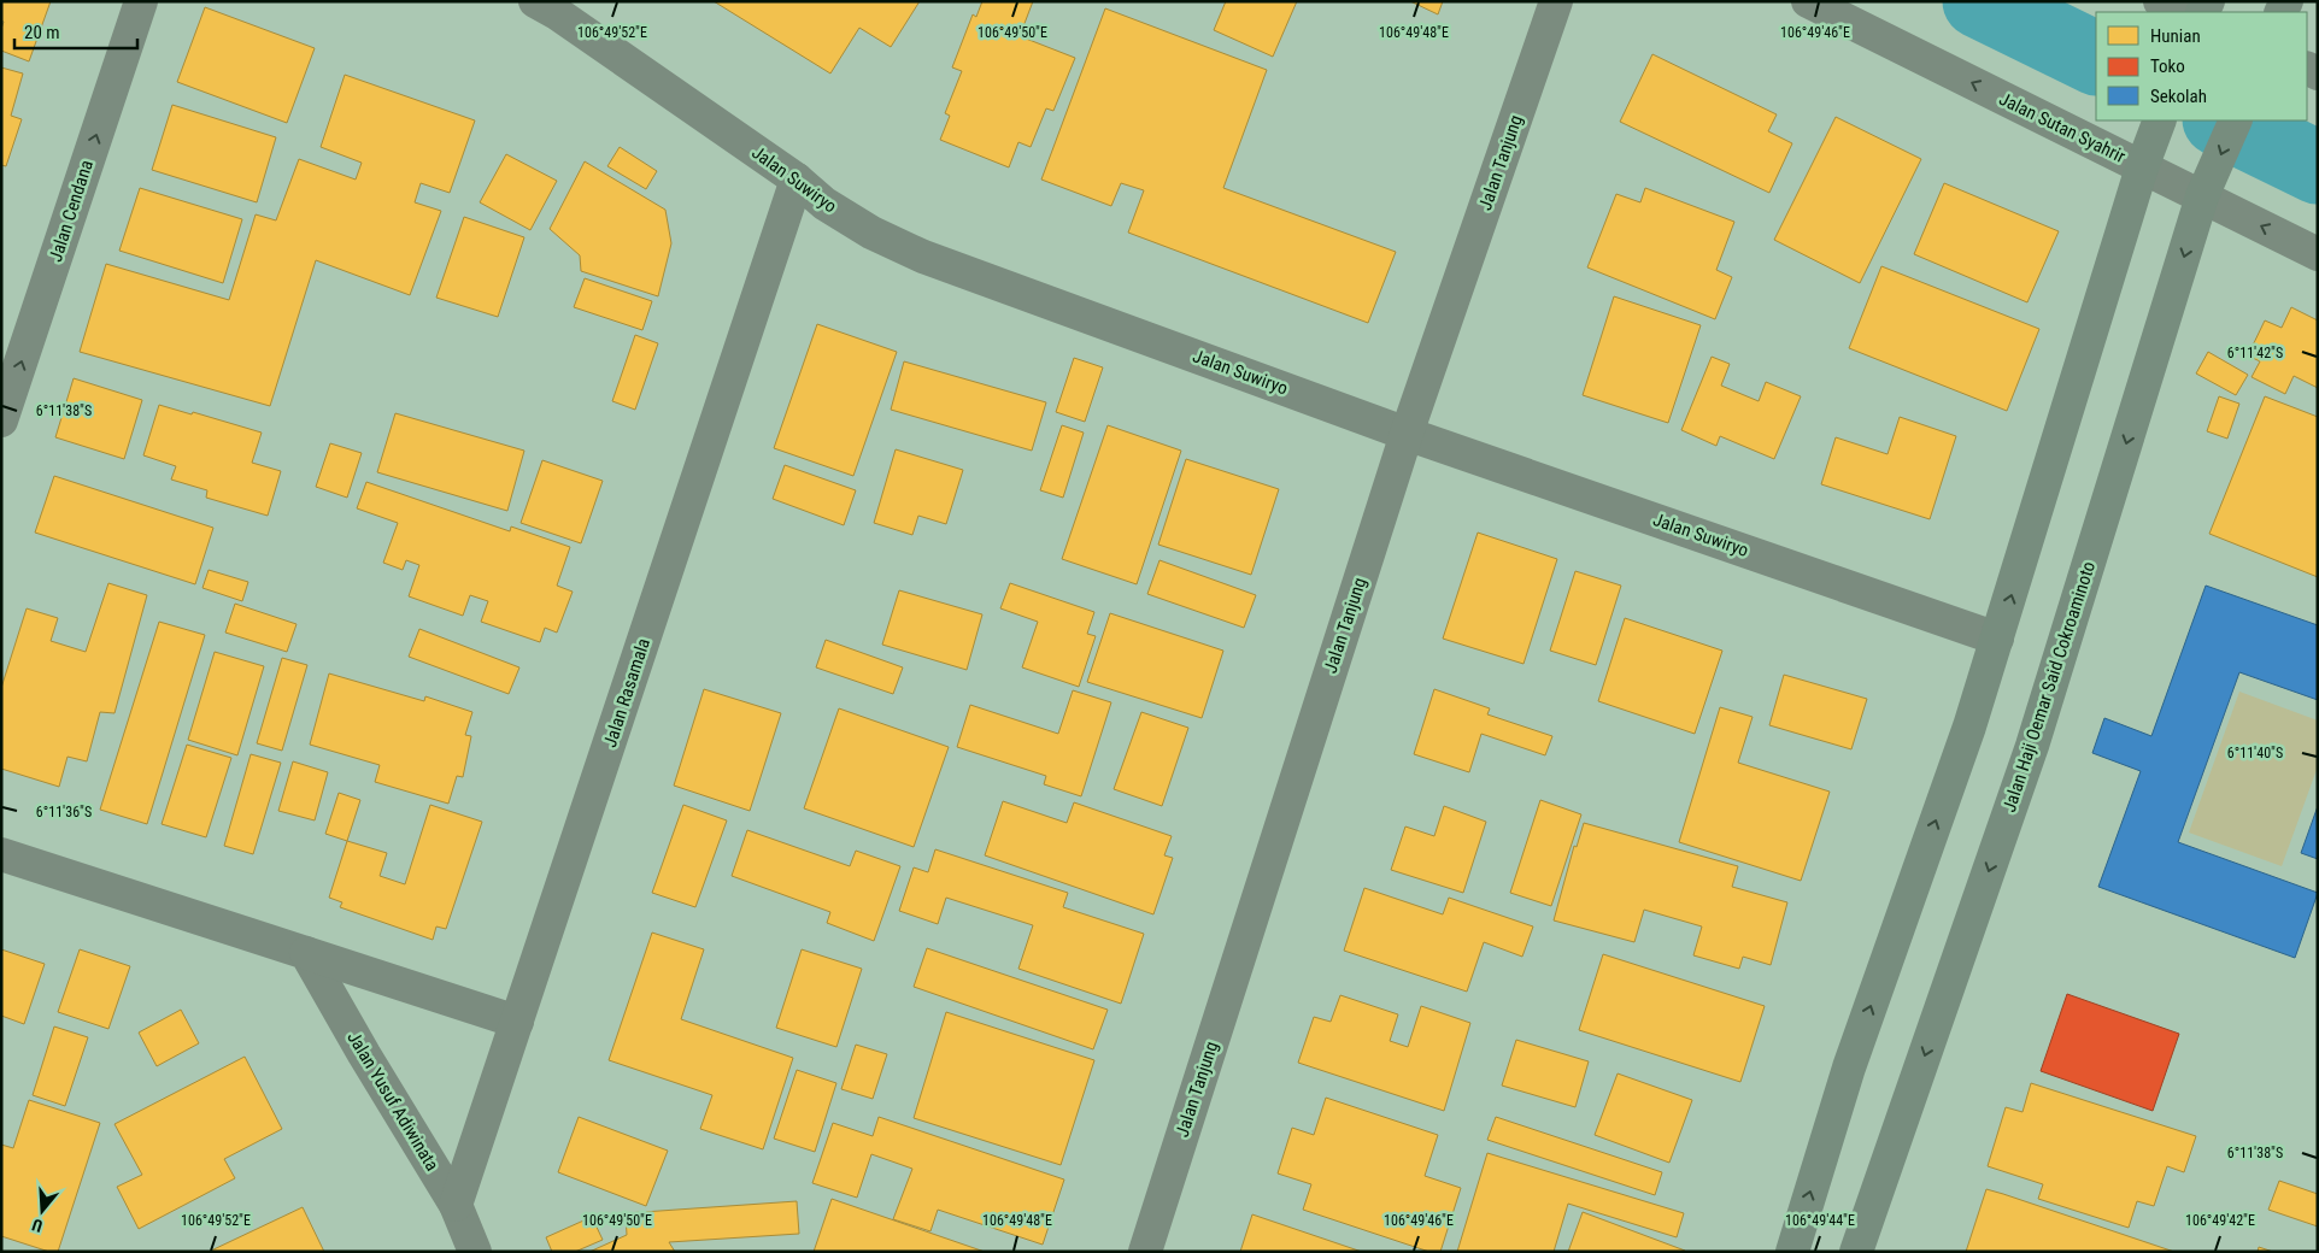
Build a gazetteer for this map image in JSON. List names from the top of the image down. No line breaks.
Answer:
{"streets":{"main road":["Jalan Haji Oemar Said Cokroaminoto"],"street":["Jalan Sutan Syahrir","Jalan Tanjung","Jalan Suwiryo","Jalan Cendana","Jalan Rasamala","Jalan Yusuf Adiwinata"]},"crossings":[["Jalan Sutan Syahrir","Jalan Haji Oemar Said Cokroaminoto"],["Jalan Tanjung","Jalan Suwiryo"],["Jalan Suwiryo","Jalan Rasamala"],["Jalan Rasamala","Jalan Yusuf Adiwinata"]],"one_way":["Jalan Sutan Syahrir","Jalan Cendana"],"legend":["Hunian","Toko","Sekolah"],"scale_bar":"20 m","north":"bottom","coordinates":["106°49'52\"E","106°49'50\"E","106°49'48\"E","106°49'46\"E","6°11'42\"S","6°11'38\"S","6°11'40\"S","6°11'36\"S","106°49'44\"E","106°49'42\"E"]}
